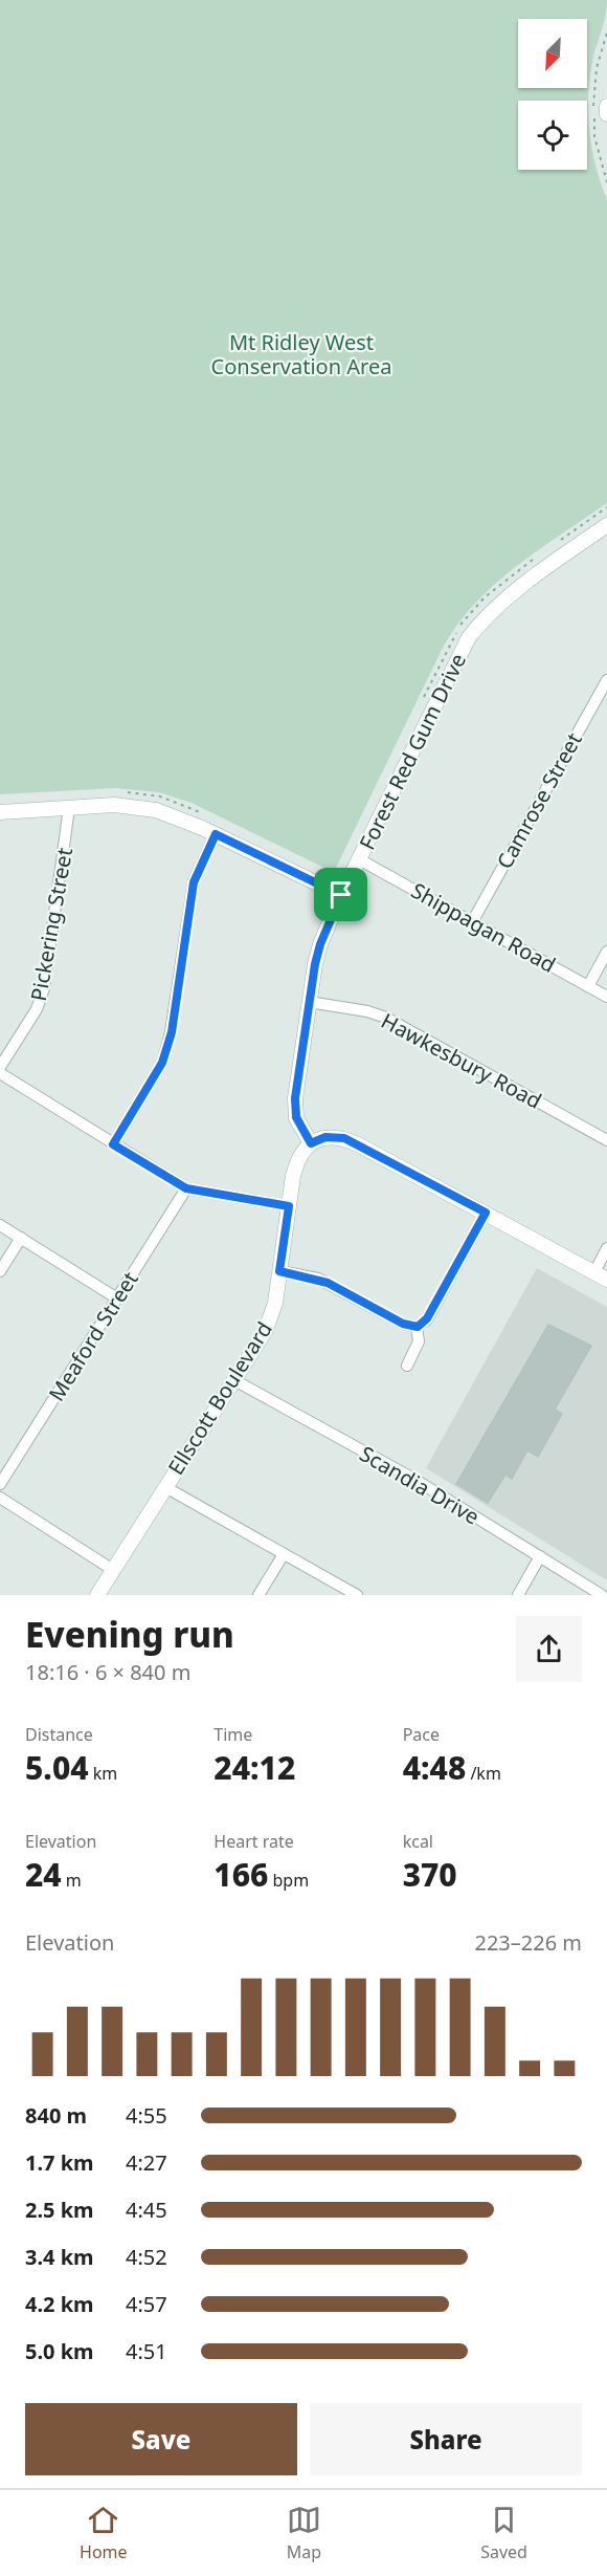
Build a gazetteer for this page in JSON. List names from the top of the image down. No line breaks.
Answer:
{"streets":{"street":["Forest Red Gum Drive","Camrose Street","Pickering Street","Shippagan Road","Hawkesbury Road","Meaford Street","Ellscott Boulevard","Scandia Drive"]},"crossings":[["Forest Red Gum Drive","Shippagan Road"],["Forest Red Gum Drive","Hawkesbury Road"],["Forest Red Gum Drive","Ellscott Boulevard"],["Camrose Street","Shippagan Road"],["Ellscott Boulevard","Scandia Drive"]],"parks":["Mt Ridley West Conservation Area"],"north":"bottom left","page":{"heading":["Evening run","18:16 · 6 × 840 m"],"stats":[["Distance","5.04 km"],["Time","24:12"],["Pace","4:48 /km"],["Elevation","24 m"],["Heart rate","166 bpm"],["kcal","370"]],"chart":["Elevation","223–226 m"],"list":[{"name":"840 m","note":"4:55"},{"name":"1.7 km","note":"4:27"},{"name":"2.5 km","note":"4:45"},{"name":"3.4 km","note":"4:52"},{"name":"4.2 km","note":"4:57"},{"name":"5.0 km","note":"4:51"}],"buttons":["Save","Share"],"tabs":["Home","Map","Saved"]}}
